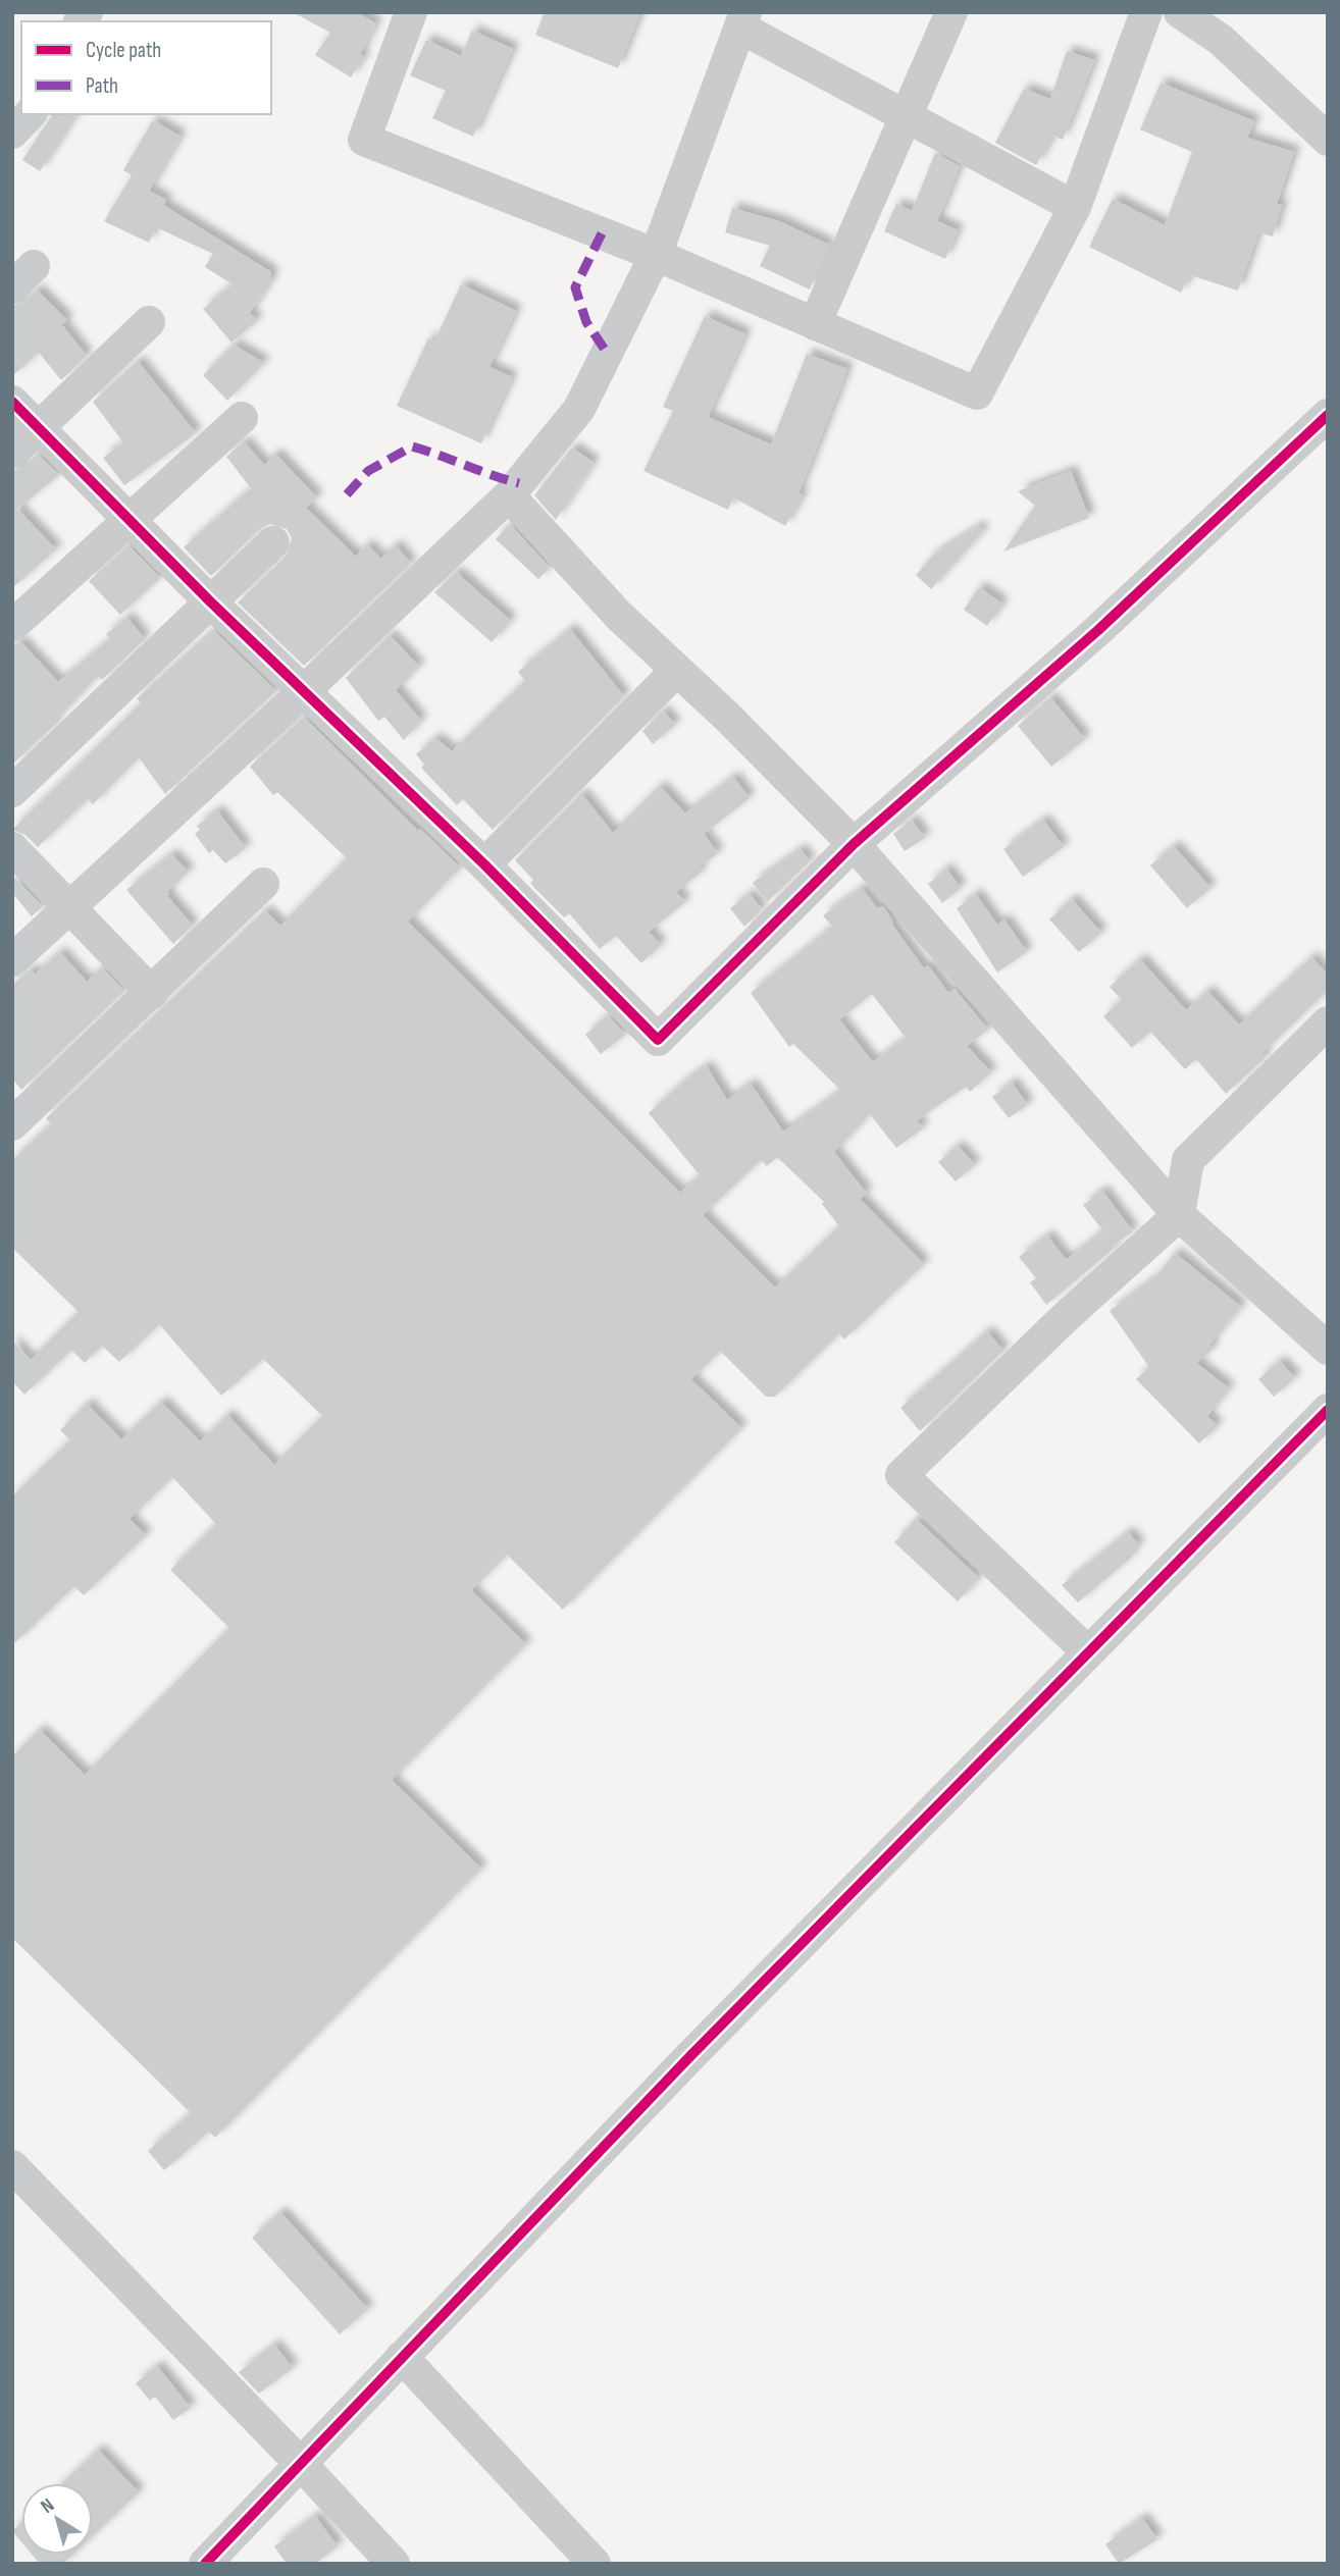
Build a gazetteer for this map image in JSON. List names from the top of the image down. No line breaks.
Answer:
{"legend":["Cycle path","Path"],"north":"top left"}
